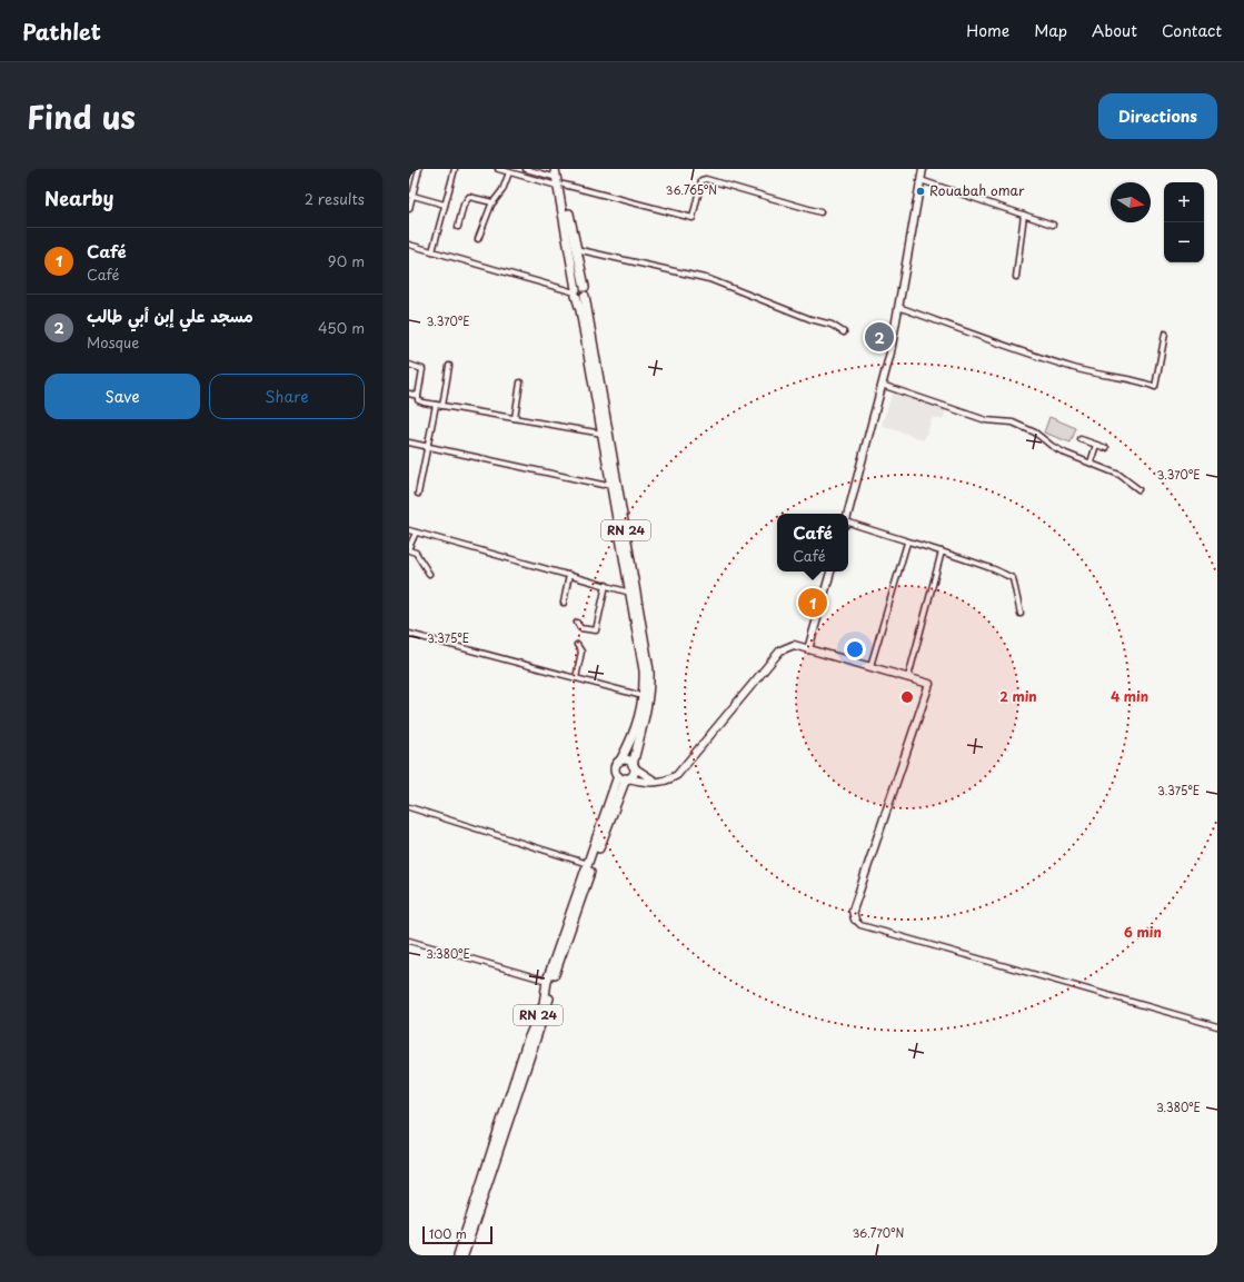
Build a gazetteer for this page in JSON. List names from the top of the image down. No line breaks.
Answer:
{"streets":{"highway":["RN 24"]},"places":["Rouabah omar"],"scale_bar":"100 m","north":"right","page":{"header":"Pathlet","nav":["Home","Map","About","Contact"],"title":"Find us","buttons":["Directions",["Save","Share"]],"heading":["Nearby","2 results"],"map_buttons":["+","−"],"list":[{"mark":"1","name":"Café","note":"Café","value":"90 m"},{"mark":"2","name":"مسجد علي إبن أبي طالب","note":"Mosque","value":"450 m"}],"pins":["2","1"],"popup":["Café","Café"],"scale":"100 m"},"coordinates":["36.765°N","3.370°E","3.375°E","3.380°E","36.770°N"],"rings":["2 min","4 min","6 min"]}
